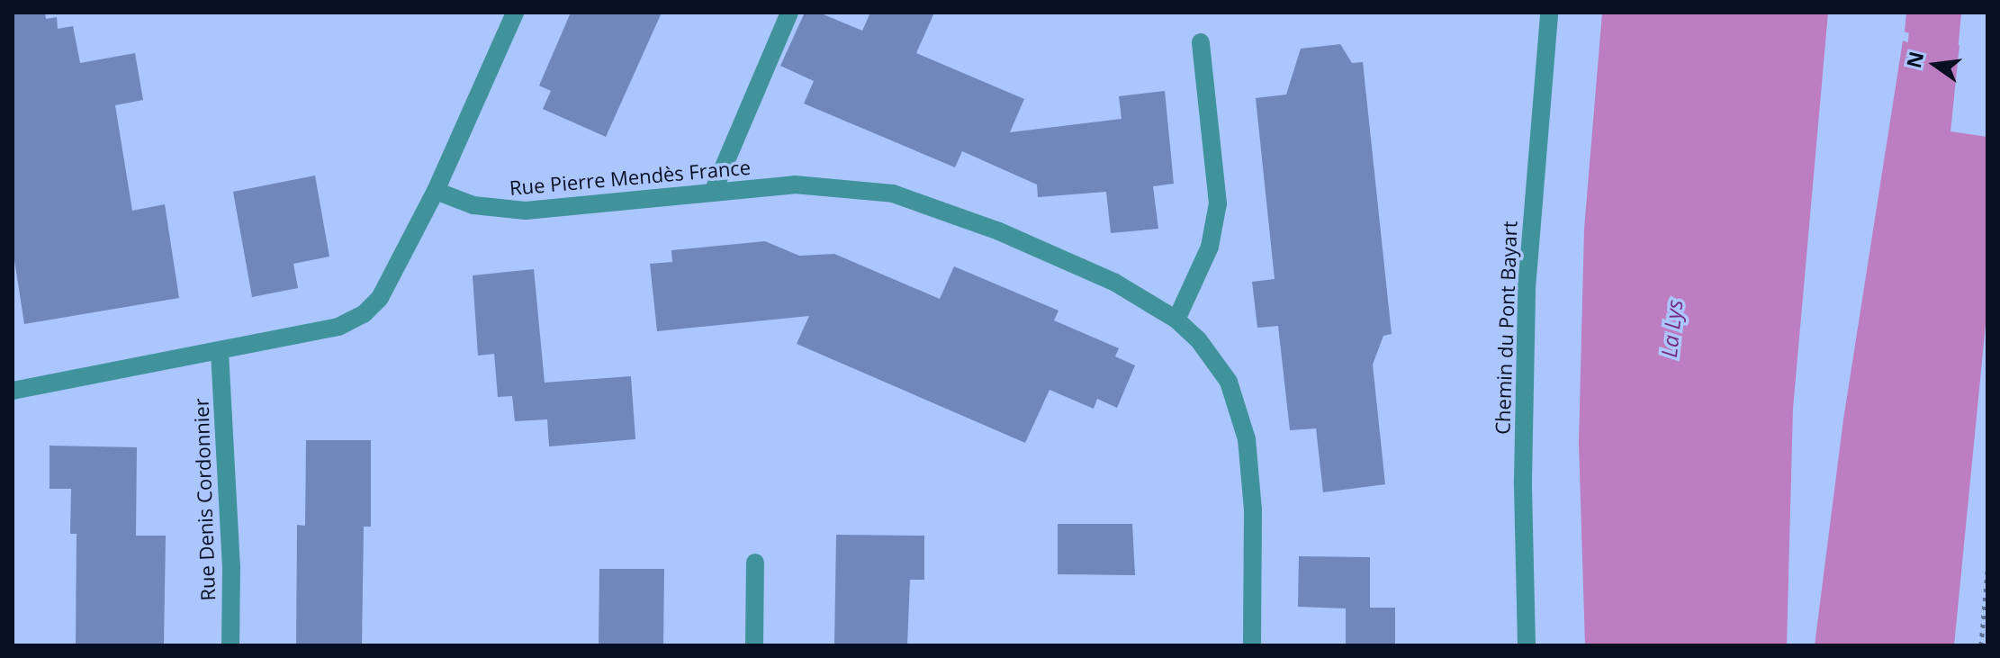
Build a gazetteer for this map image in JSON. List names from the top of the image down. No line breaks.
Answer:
{"streets":{"street":["Rue Pierre Mendès France","Chemin du Pont Bayart","Rue Denis Cordonnier"]},"water":["La Lys"],"north":"left"}
